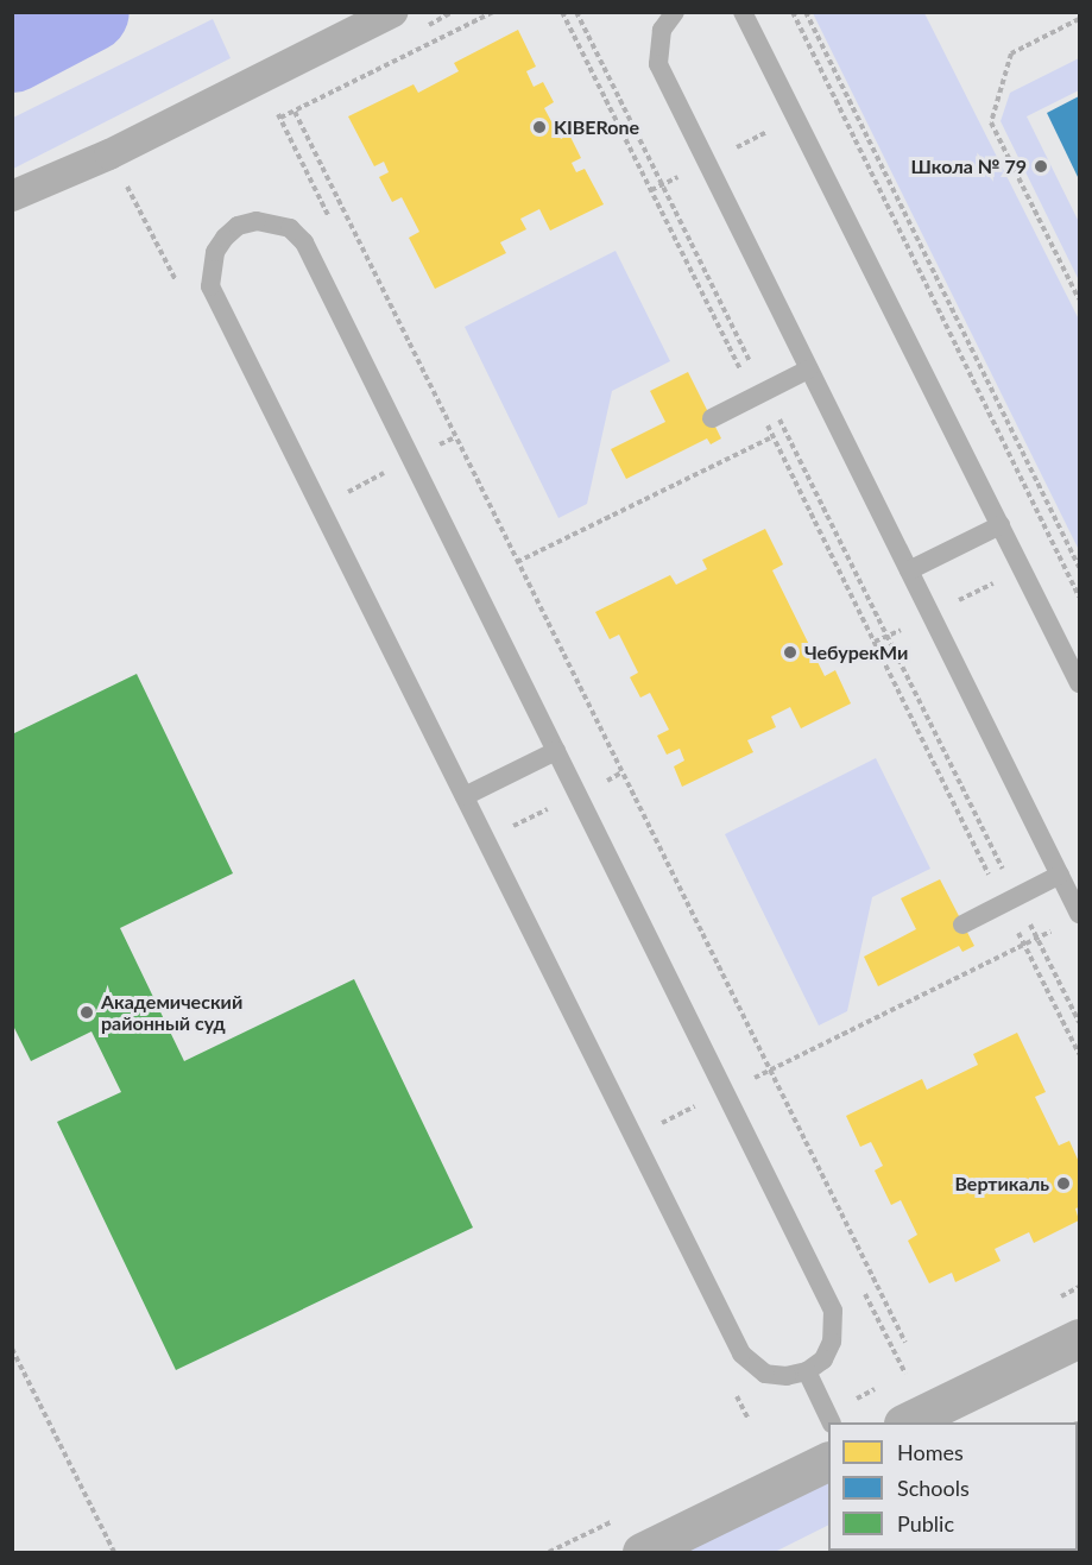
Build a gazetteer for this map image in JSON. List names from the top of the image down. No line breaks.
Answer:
{"places":["KIBERone","Школа № 79","ЧебурекМи","Академический районный суд","Вертикаль"],"legend":["Homes","Schools","Public"]}
